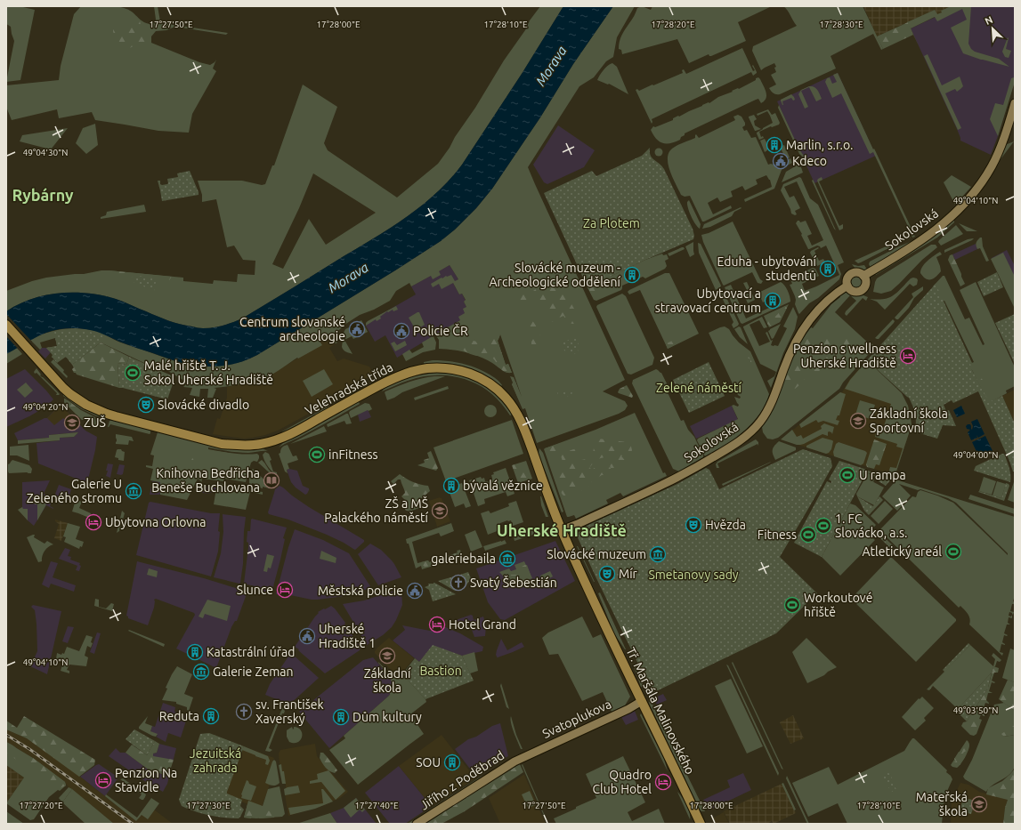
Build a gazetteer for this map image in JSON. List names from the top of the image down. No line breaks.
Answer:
{"streets":{"main road":["Sokolovská","Velehradská třída","Tř. Maršála Malinovského","Svatoplukova","Jiřího z Poděbrad"]},"crossings":[["Sokolovská","Velehradská třída"],["Sokolovská","Tř. Maršála Malinovského"],["Velehradská třída","Tř. Maršála Malinovského"],["Tř. Maršála Malinovského","Svatoplukova"],["Svatoplukova","Jiřího z Poděbrad"]],"districts":["Rybárny","Uherské Hradiště"],"water":["Morava"],"parks":["Za Plotem","Zelené náměstí","Smetanovy sady","Bastion","Jezuitská zahrada"],"places":{"building":["Marlin, s.r.o.","Eduha - ubytování studentů","Slovácké muzeum - Archeologické oddělení","Ubytovací a stravovací centrum","bývalá věznice","Katastrální úřad","Reduta","Dům kultury","SOU"],"public building":["Kdeco","Centrum slovanské archeologie","Policie ČR","Městská policie","Uherské Hradiště 1"],"hotel":["Penzion s wellness Uherské Hradiště","Ubytovna Orlovna","Slunce","Hotel Grand","Penzion Na Stavidle","Quadro Club Hotel"],"sports":["Malé hřiště T. J. Sokol Uherské Hradiště","inFitness","U rampa","1. FC Slovácko, a.s.","Fitness","Atletický areál","Workoutové hřiště"],"theatre":["Slovácké divadlo","Hvězda","Mír"],"school or university":["Základní škola Sportovní","ZUŠ","ZŠ a MŠ Palackého náměstí","Základní škola","Mateřská škola"],"library":["Knihovna Bedřicha Beneše Buchlovana"],"museum":["Galerie U Zeleného stromu","Slovácké muzeum","galeriebaila","Galerie Zeman"],"church":["Svatý Šebestián","sv. František Xaverský"]},"north":"top left","coordinates":["17°27'50\"E","17°28'00\"E","17°28'10\"E","17°28'20\"E","17°28'30\"E","49°04'30\"N","49°04'10\"N","49°04'20\"N","49°04'00\"N","49°03'50\"N","17°27'30\"E","17°27'40\"E","17°27'20\"E"]}
